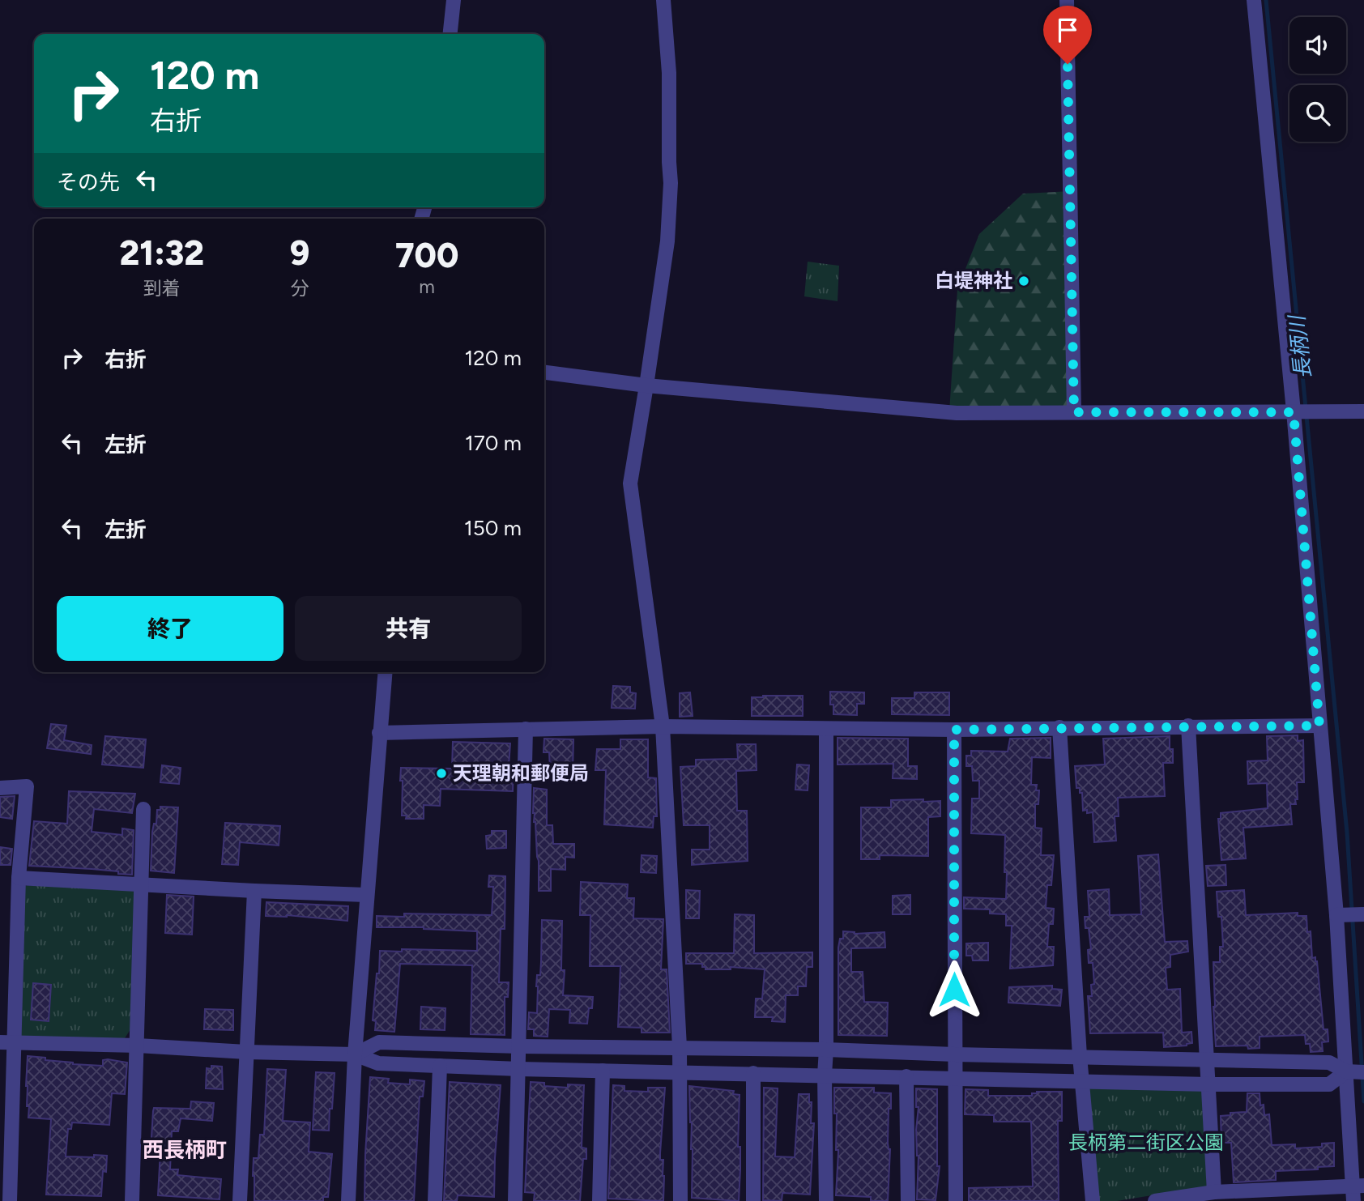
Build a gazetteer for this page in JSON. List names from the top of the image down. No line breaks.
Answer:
{"districts":["西長柄町"],"water":["長柄川"],"parks":["長柄第二街区公園"],"places":["白堤神社","天理朝和郵便局"],"page":{"turn":["120 m","右折"],"then":"その先","eta":["21:32","到着","9","分","700","m"],"list":[{"name":"右折","value":"120 m"},{"name":"左折","value":"170 m"},{"name":"左折","value":"150 m"}],"buttons":["終了","共有"]}}
